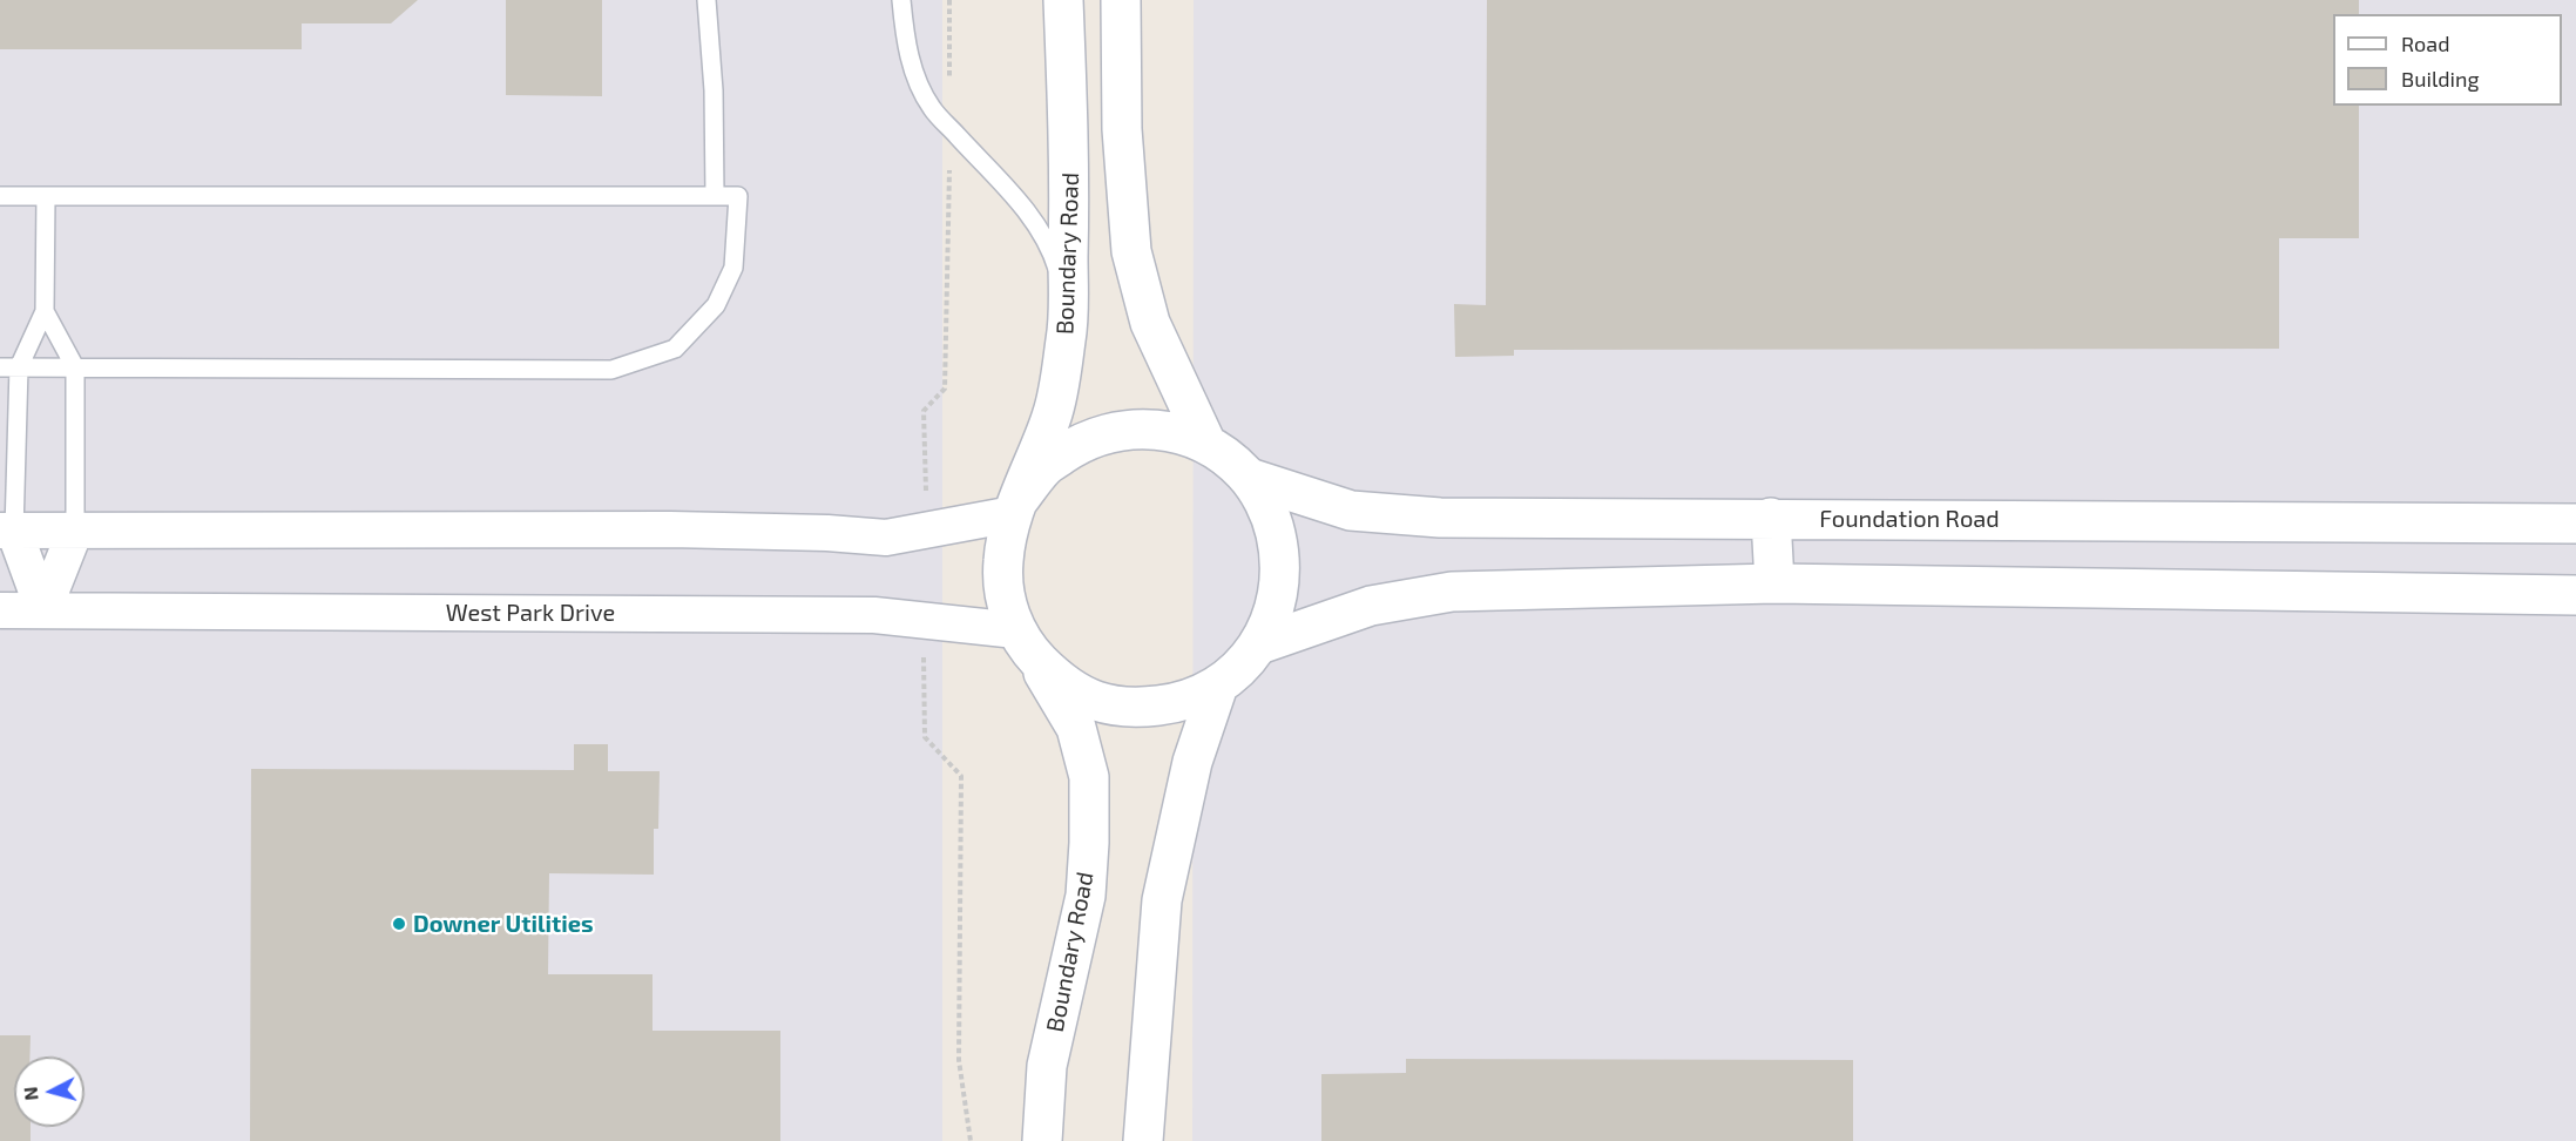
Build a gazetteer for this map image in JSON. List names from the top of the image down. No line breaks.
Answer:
{"streets":{"main road":["Boundary Road","Foundation Road"],"street":["West Park Drive"]},"crossings":[["Boundary Road","West Park Drive"]],"places":["Downer Utilities"],"legend":["Road","Building"],"north":"left"}
